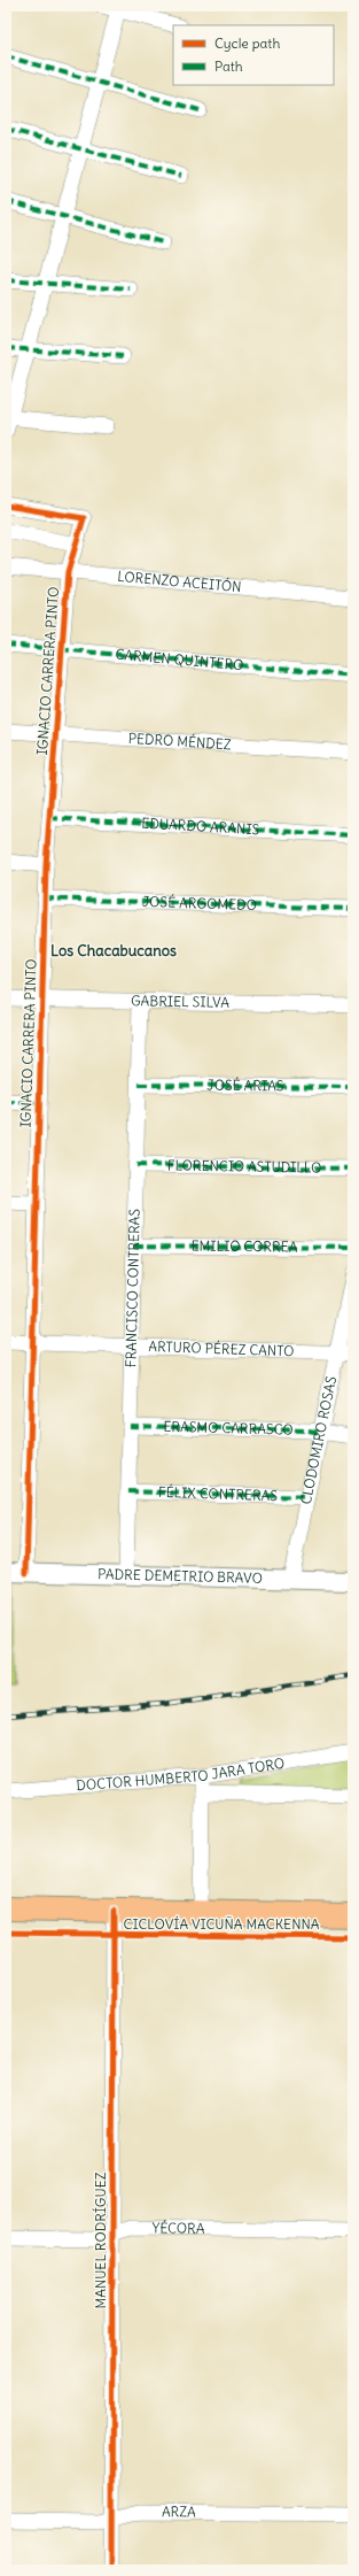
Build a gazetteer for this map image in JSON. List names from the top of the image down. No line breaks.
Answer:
{"streets":{"street":["LORENZO ACEITÓN","CARMEN QUINTERO","IGNACIO CARRERA PINTO","PEDRO MÉNDEZ","EDUARDO ARANIS","JOSÉ ARGOMEDO","GABRIEL SILVA","JOSÉ ARIAS","FLORENCIO ASTUDILLO","EMILIO CORREA","FRANCISCO CONTRERAS","ARTURO PÉREZ CANTO","ERASMO CARRASCO","CLODOMIRO ROSAS","FÉLIX CONTRERAS","PADRE DEMETRIO BRAVO","DOCTOR HUMBERTO JARA TORO","YÉCORA","MANUEL RODRÍGUEZ","ARZA"],"cycle path":["CICLOVÍA VICUÑA MACKENNA"]},"crossings":[["LORENZO ACEITÓN","IGNACIO CARRERA PINTO"],["CARMEN QUINTERO","IGNACIO CARRERA PINTO"],["IGNACIO CARRERA PINTO","PEDRO MÉNDEZ"],["IGNACIO CARRERA PINTO","EDUARDO ARANIS"],["IGNACIO CARRERA PINTO","JOSÉ ARGOMEDO"],["IGNACIO CARRERA PINTO","GABRIEL SILVA"],["IGNACIO CARRERA PINTO","ARTURO PÉREZ CANTO"],["IGNACIO CARRERA PINTO","PADRE DEMETRIO BRAVO"],["GABRIEL SILVA","FRANCISCO CONTRERAS"],["JOSÉ ARIAS","FRANCISCO CONTRERAS"],["FLORENCIO ASTUDILLO","FRANCISCO CONTRERAS"],["EMILIO CORREA","FRANCISCO CONTRERAS"],["FRANCISCO CONTRERAS","ARTURO PÉREZ CANTO"],["FRANCISCO CONTRERAS","ERASMO CARRASCO"],["FRANCISCO CONTRERAS","FÉLIX CONTRERAS"],["FRANCISCO CONTRERAS","PADRE DEMETRIO BRAVO"],["ARTURO PÉREZ CANTO","CLODOMIRO ROSAS"],["ERASMO CARRASCO","CLODOMIRO ROSAS"],["CLODOMIRO ROSAS","FÉLIX CONTRERAS"],["CLODOMIRO ROSAS","PADRE DEMETRIO BRAVO"],["YÉCORA","MANUEL RODRÍGUEZ"],["MANUEL RODRÍGUEZ","ARZA"]],"districts":["Los Chacabucanos"],"legend":["Cycle path","Path"]}
